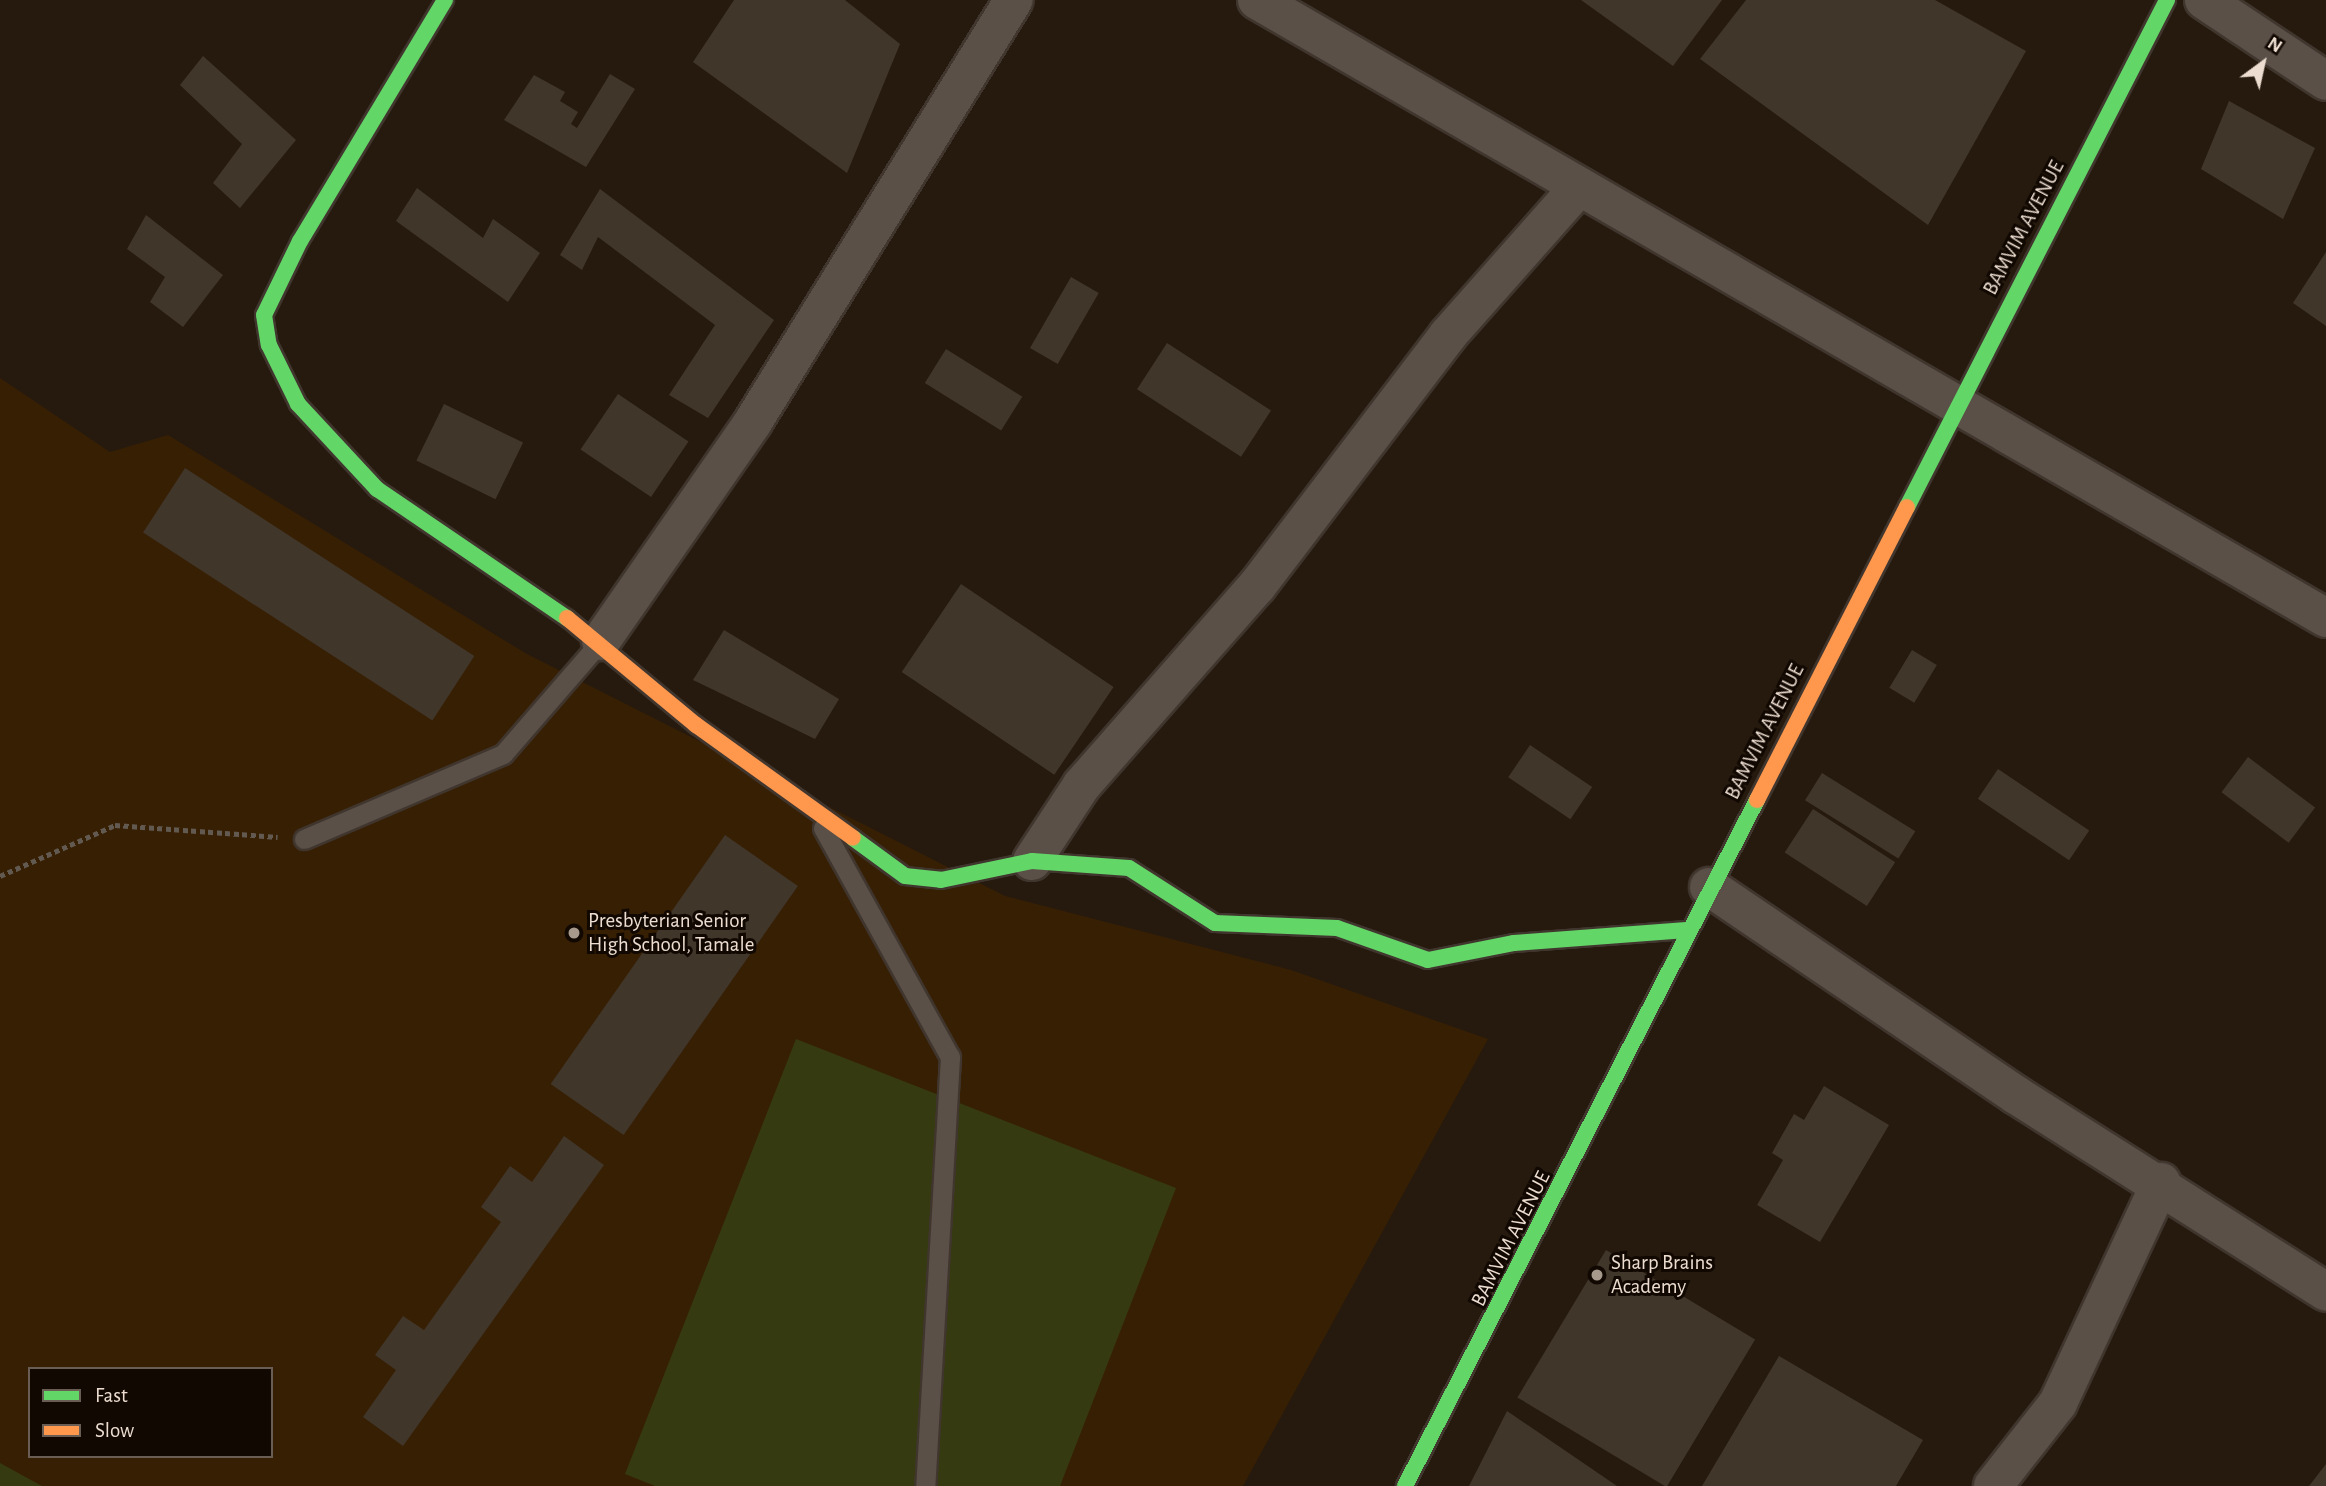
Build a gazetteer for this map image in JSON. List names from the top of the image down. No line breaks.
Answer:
{"streets":{"street":["BAMVIM AVENUE"]},"places":["Presbyterian Senior High School, Tamale","Sharp Brains Academy"],"legend":["Fast","Slow"],"north":"top right"}
